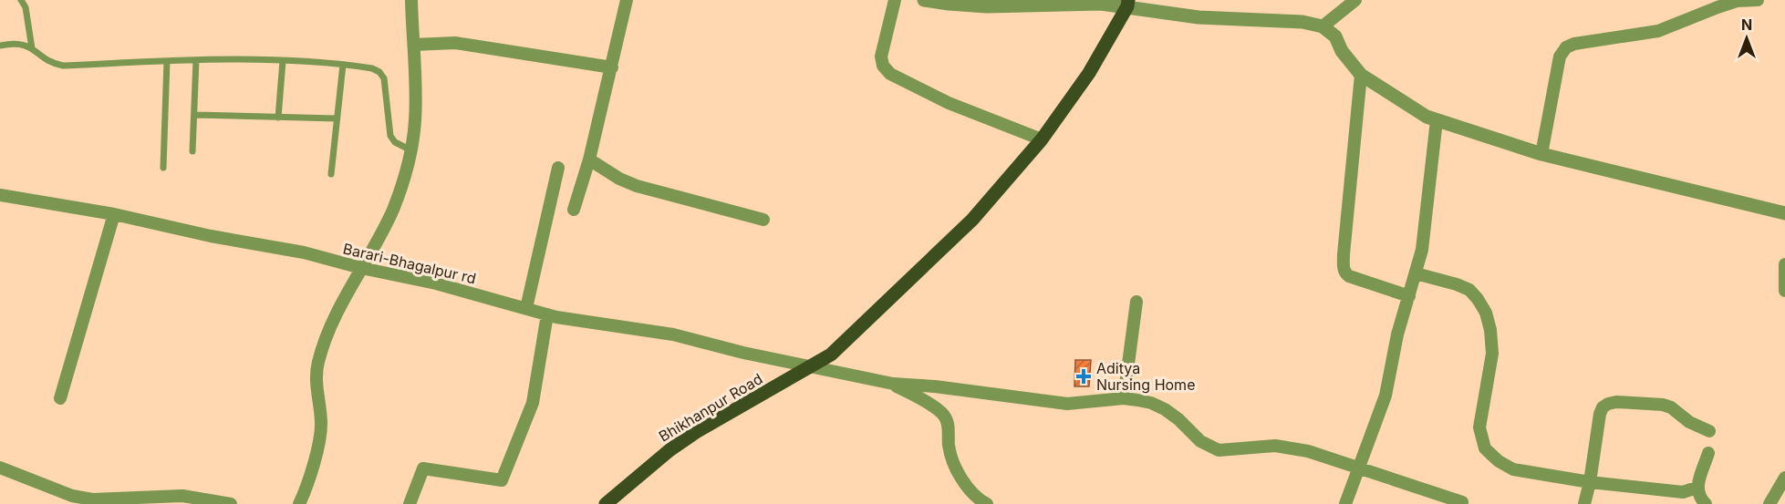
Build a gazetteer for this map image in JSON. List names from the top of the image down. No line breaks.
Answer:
{"streets":{"main road":["Bhikhanpur Road"],"street":["Barari-Bhagalpur rd"]},"crossings":[["Barari-Bhagalpur rd","Bhikhanpur Road"]],"places":{"health":["Aditya Nursing Home"]},"north":"top"}
